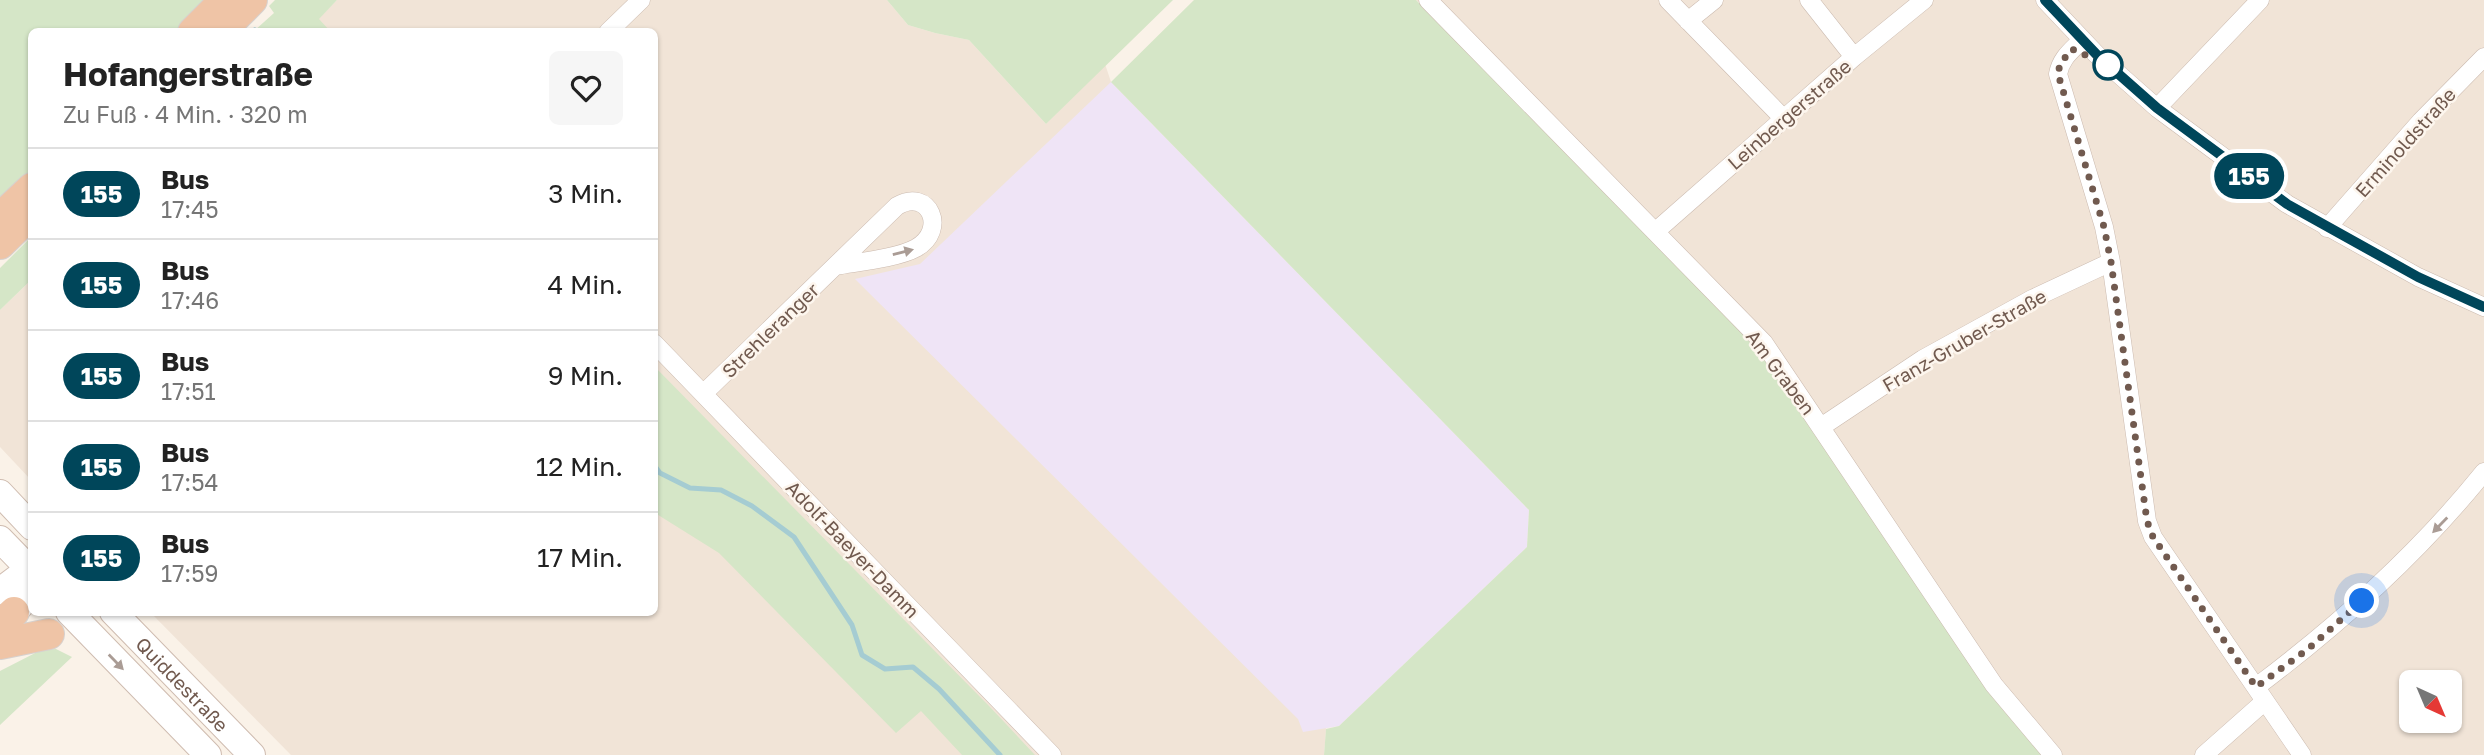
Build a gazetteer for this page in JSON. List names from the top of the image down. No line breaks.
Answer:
{"streets":{"main road":["Quiddestraße"],"street":["Leinbergerstraße","Erminoldstraße","Strehleranger","Franz-Gruber-Straße","Am Graben","Adolf-Baeyer-Damm"]},"crossings":[["Leinbergerstraße","Am Graben"],["Strehleranger","Adolf-Baeyer-Damm"],["Franz-Gruber-Straße","Am Graben"]],"lines":["bus line 155"],"north":"bottom right","page":{"on_map":"155","heading":["Hofangerstraße","Zu Fuß · 4 Min. · 320 m"],"list":[{"mark":"155","name":"Bus","note":"17:45","value":"3 Min."},{"mark":"155","name":"Bus","note":"17:46","value":"4 Min."},{"mark":"155","name":"Bus","note":"17:51","value":"9 Min."},{"mark":"155","name":"Bus","note":"17:54","value":"12 Min."},{"mark":"155","name":"Bus","note":"17:59","value":"17 Min."}]}}
